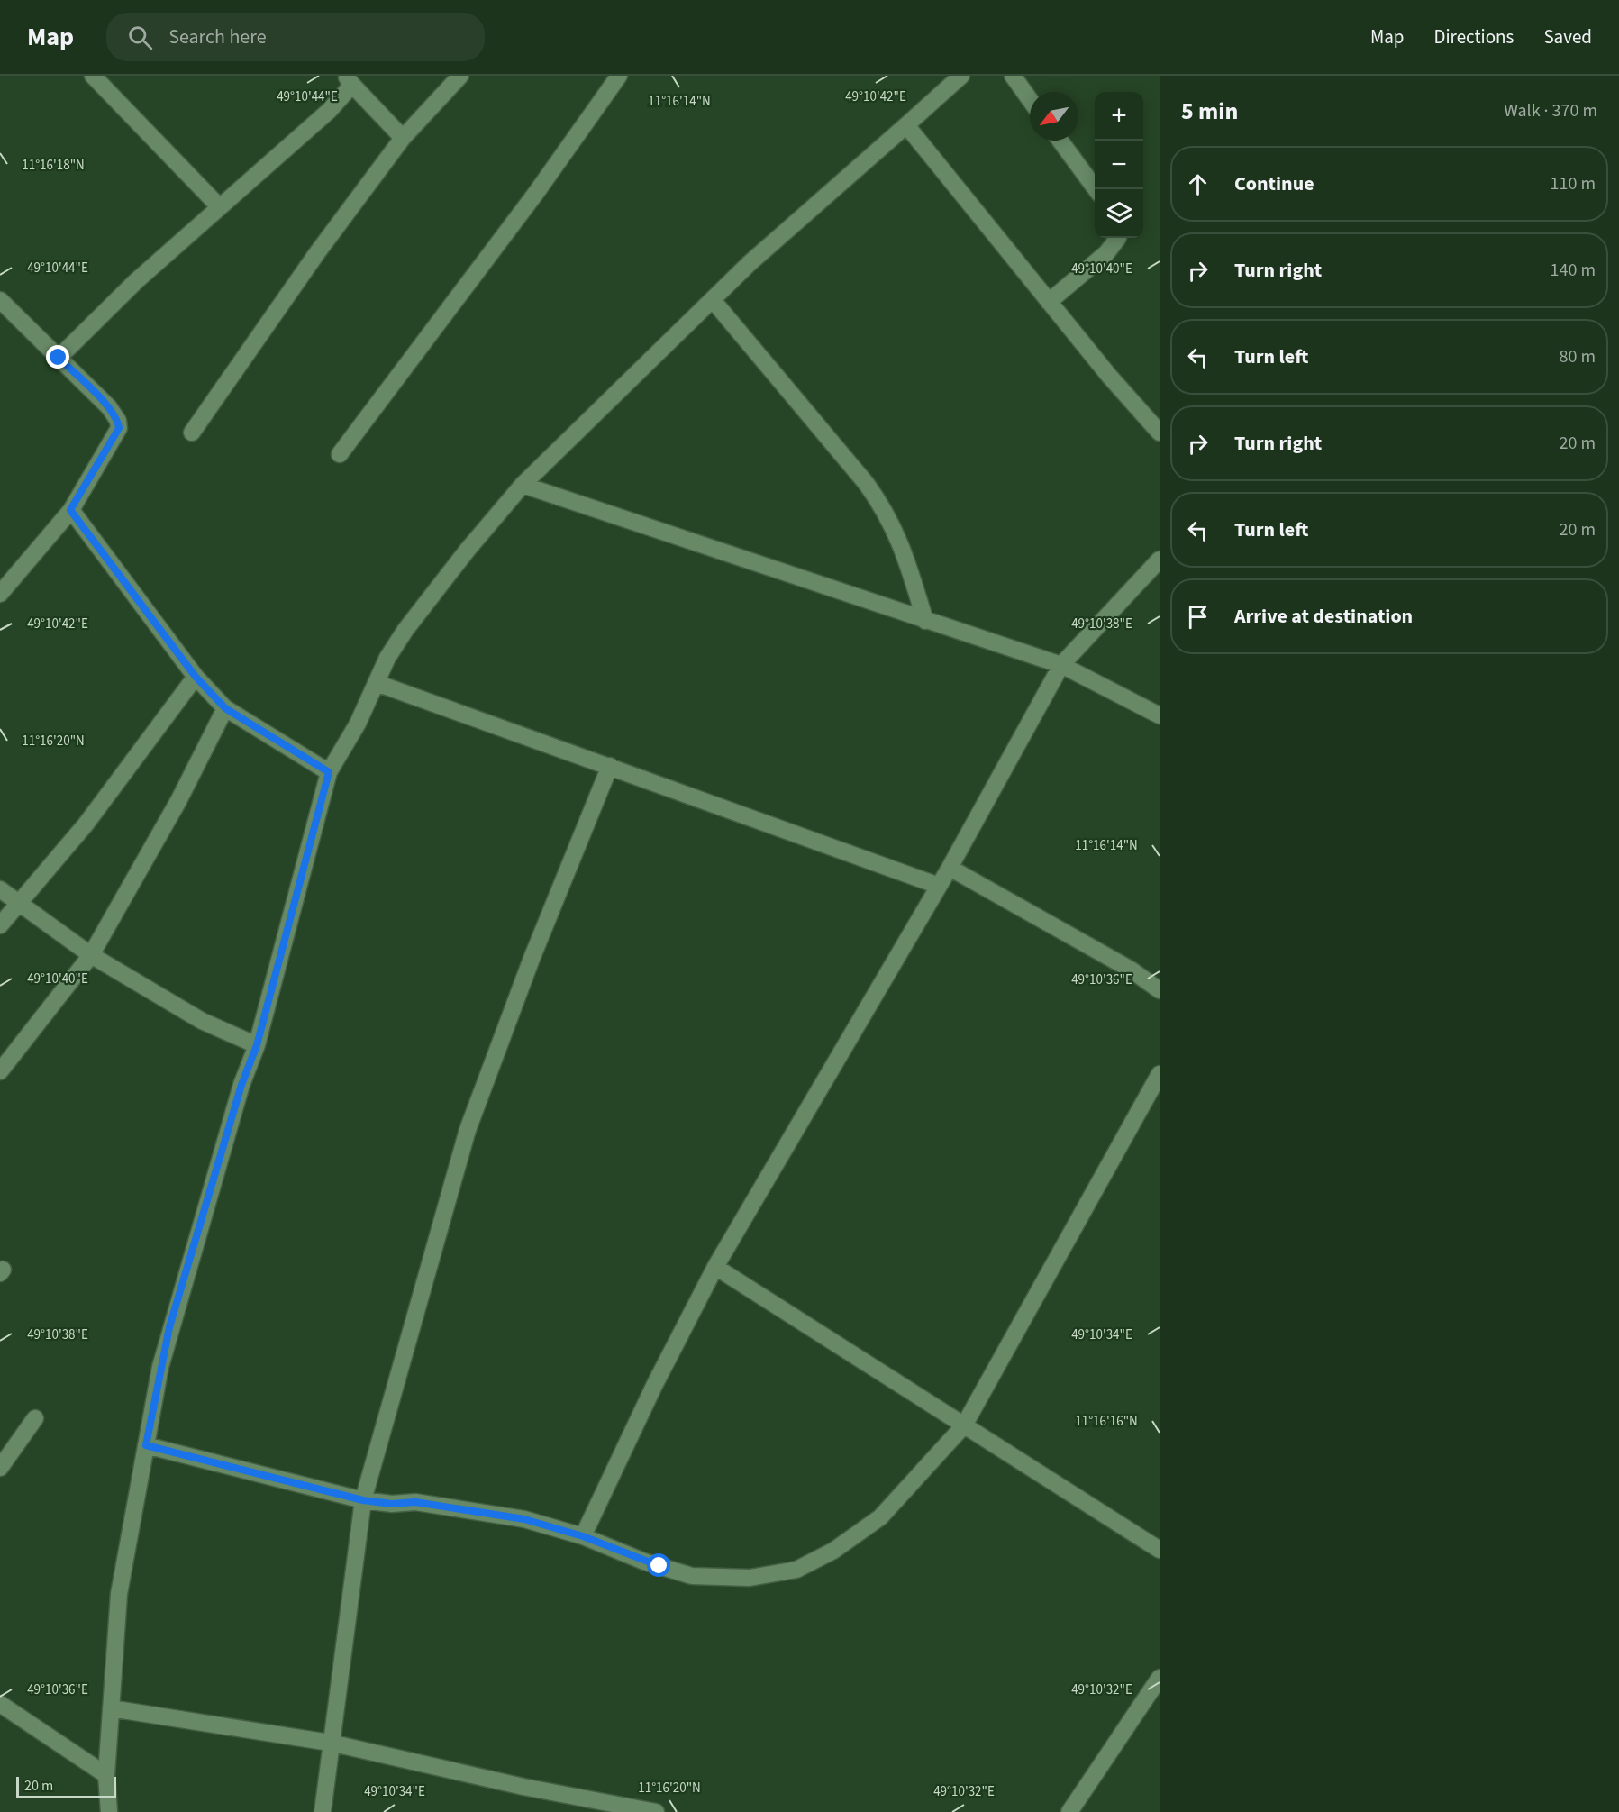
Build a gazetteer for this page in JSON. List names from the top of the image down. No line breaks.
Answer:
{"scale_bar":"20 m","north":"bottom left","page":{"header":"Map","search":"Search here","nav":["Map","Directions","Saved"],"heading":["5 min","Walk · 370 m"],"map_buttons":["+","−"],"list":[["Continue","110 m"],["Turn right","140 m"],["Turn left","80 m"],["Turn right","20 m"],["Turn left","20 m"],"Arrive at destination"],"scale":"20 m"},"coordinates":["49°10'44\"E","49°10'42\"E","11°16'14\"N","11°16'18\"N","49°10'40\"E","49°10'38\"E","11°16'20\"N","49°10'36\"E","49°10'34\"E","11°16'16\"N","49°10'32\"E"]}
